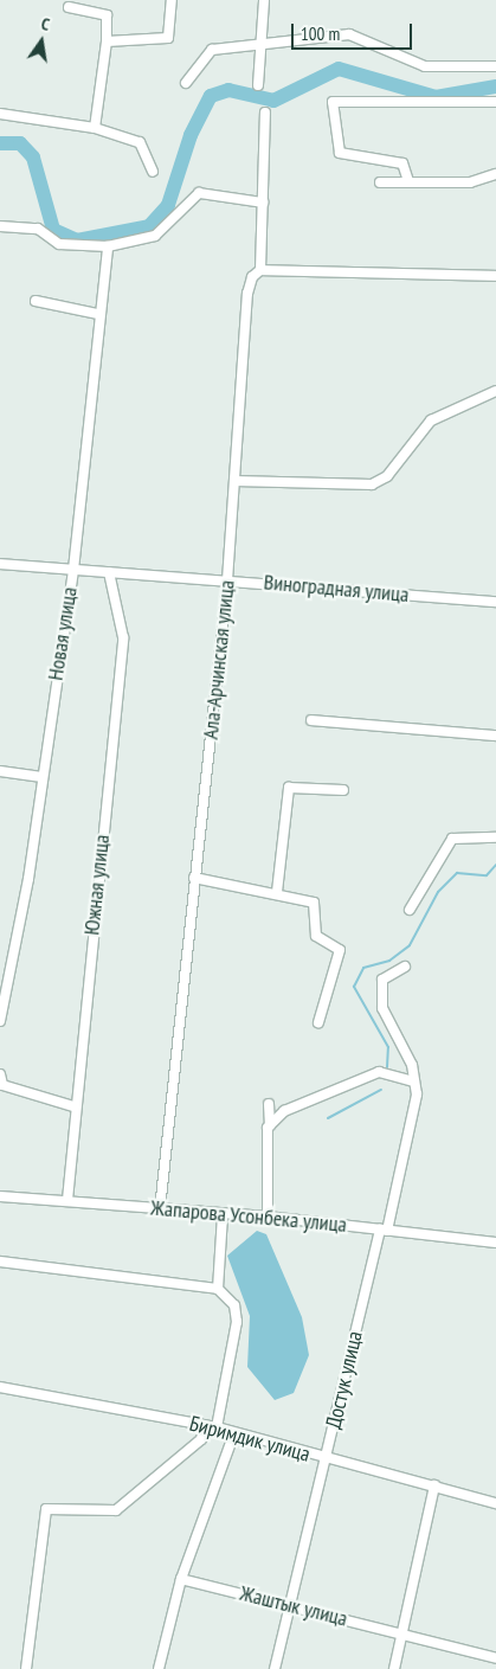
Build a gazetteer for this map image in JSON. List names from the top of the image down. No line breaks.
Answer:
{"streets":{"street":["Виноградная улица","Новая улица","Ала-Арчинская улица","Южная улица","Жапарова Усонбека улица","Достук улица","Биримдик улица","Жаштык улица"]},"crossings":[["Виноградная улица","Новая улица"],["Виноградная улица","Ала-Арчинская улица"],["Виноградная улица","Южная улица"],["Ала-Арчинская улица","Жапарова Усонбека улица"],["Южная улица","Жапарова Усонбека улица"],["Жапарова Усонбека улица","Достук улица"],["Достук улица","Биримдик улица"],["Достук улица","Жаштык улица"]],"scale_bar":"100 m","north":"top"}
